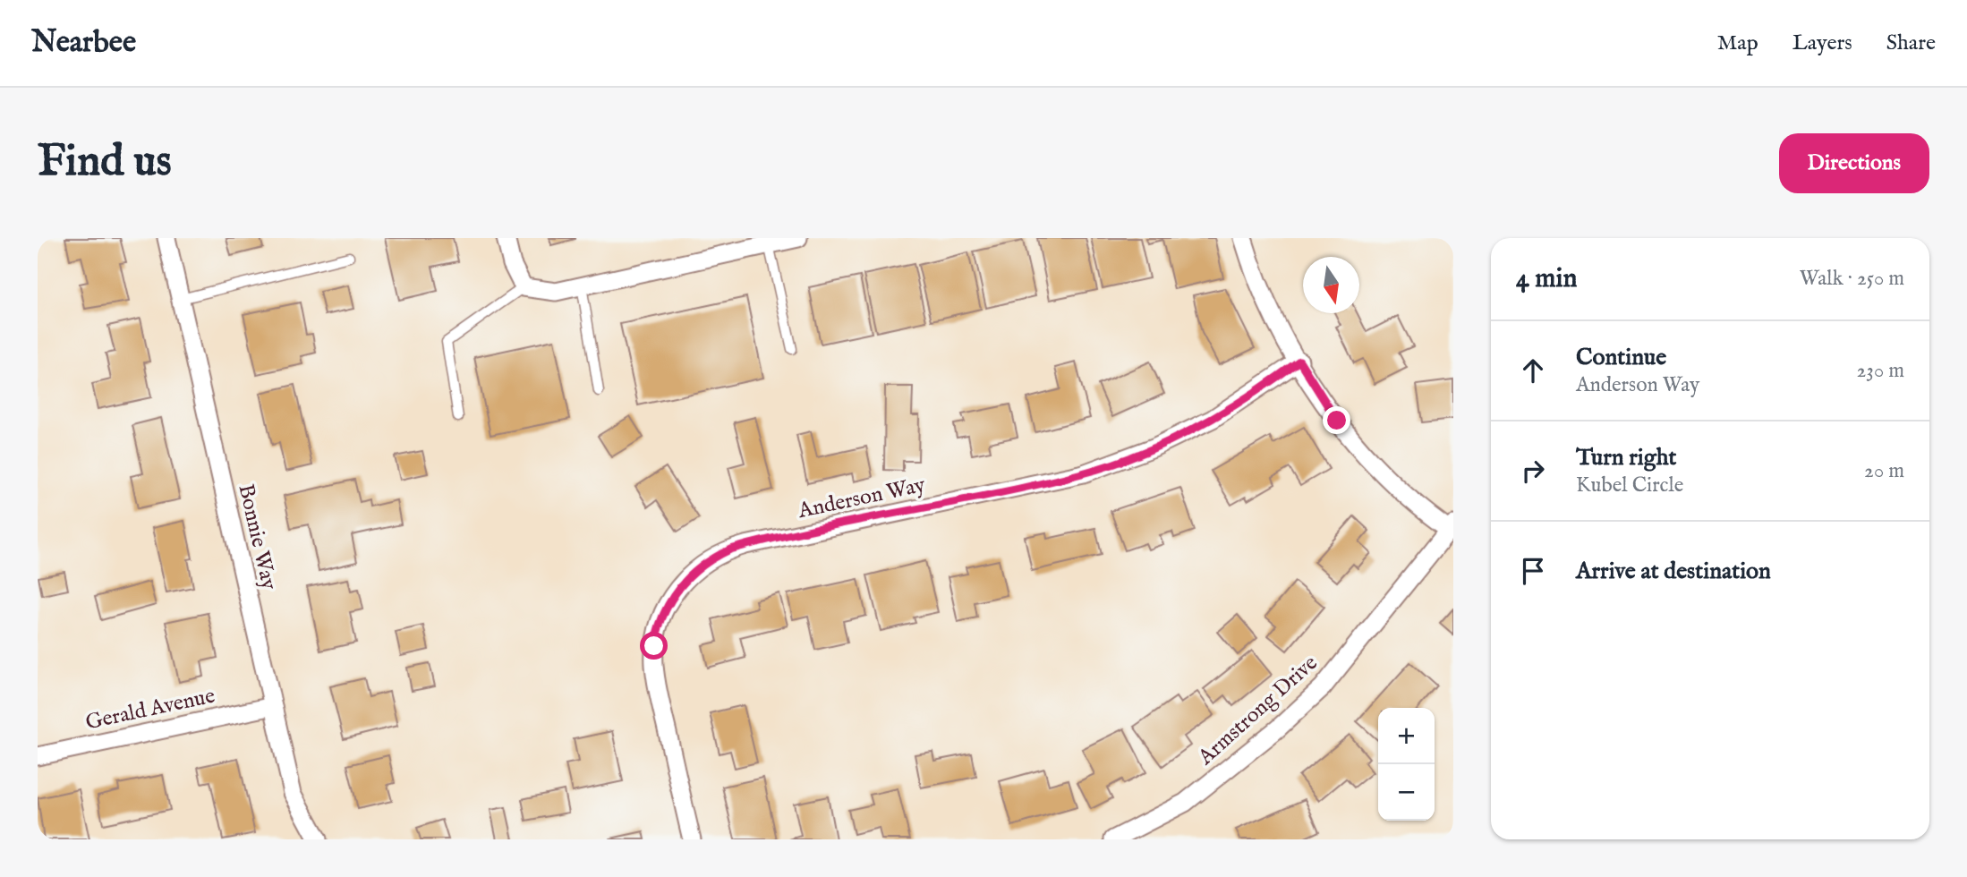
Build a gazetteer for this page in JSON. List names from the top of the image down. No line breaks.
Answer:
{"streets":{"street":["Anderson Way","Bonnie Way","Gerald Avenue","Armstrong Drive"]},"crossings":[["Bonnie Way","Gerald Avenue"]],"north":"bottom","page":{"header":"Nearbee","nav":["Map","Layers","Share"],"buttons":"Directions","title":"Find us","heading":["4 min","Walk · 250 m"],"list":[["Continue","Anderson Way","230 m"],["Turn right","Kubel Circle","20 m"],"Arrive at destination"],"map_buttons":["+","−"]}}
